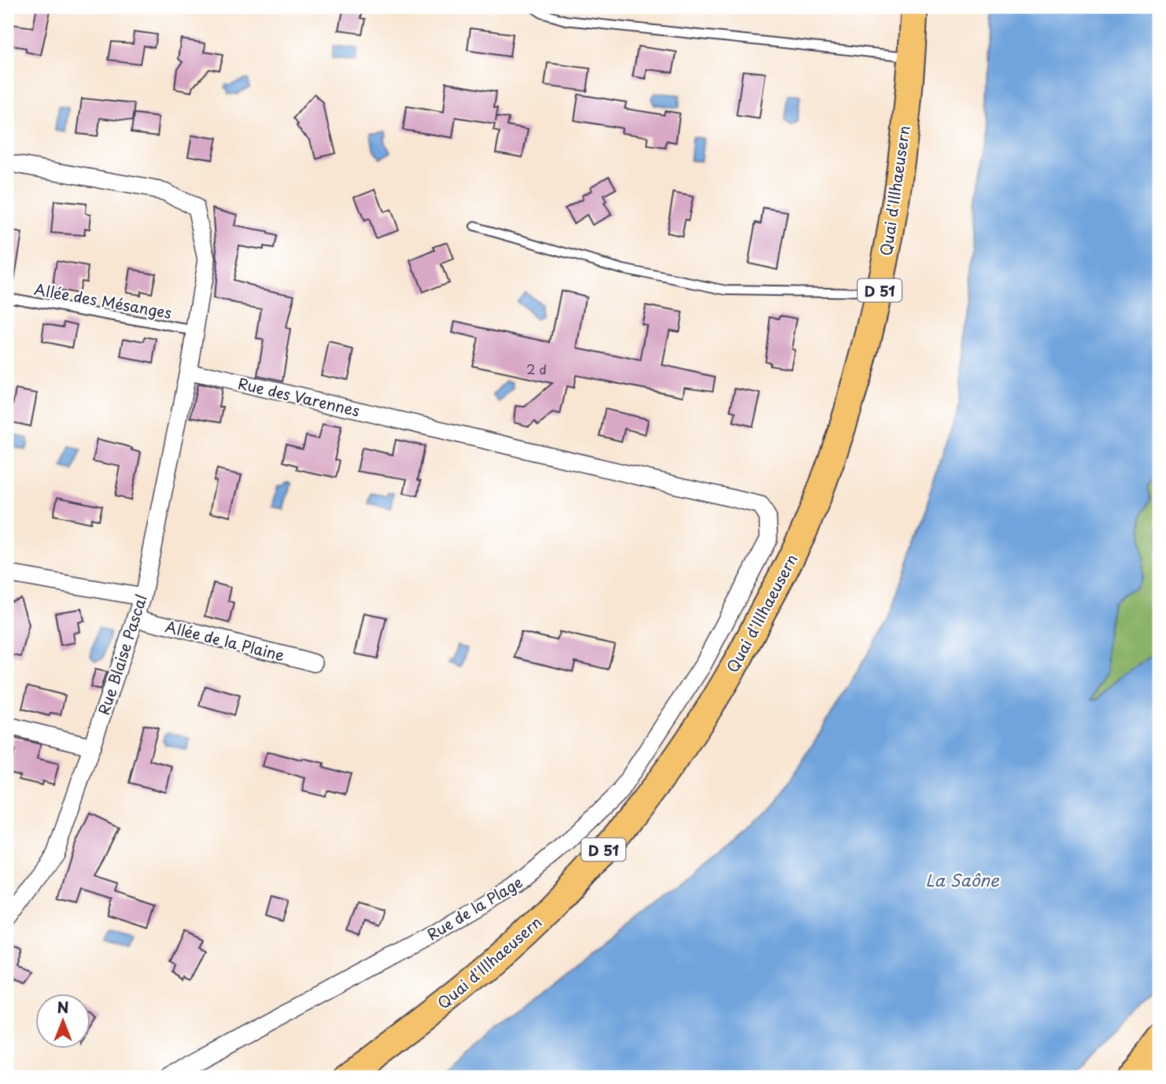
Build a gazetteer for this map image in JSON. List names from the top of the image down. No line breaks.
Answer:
{"streets":{"main road":["Quai d'Illhaeusern","D 51"],"street":["Rue des Varennes","Allée de la Plaine","Rue Blaise Pascal","Rue de la Plage"],"lane":["Allée des Mésanges"]},"crossings":[["Rue des Varennes","Rue Blaise Pascal"],["Rue des Varennes","Rue de la Plage"],["Allée de la Plaine","Rue Blaise Pascal"]],"water":["La Saône"],"house_numbers":["2 d"],"north":"top"}
